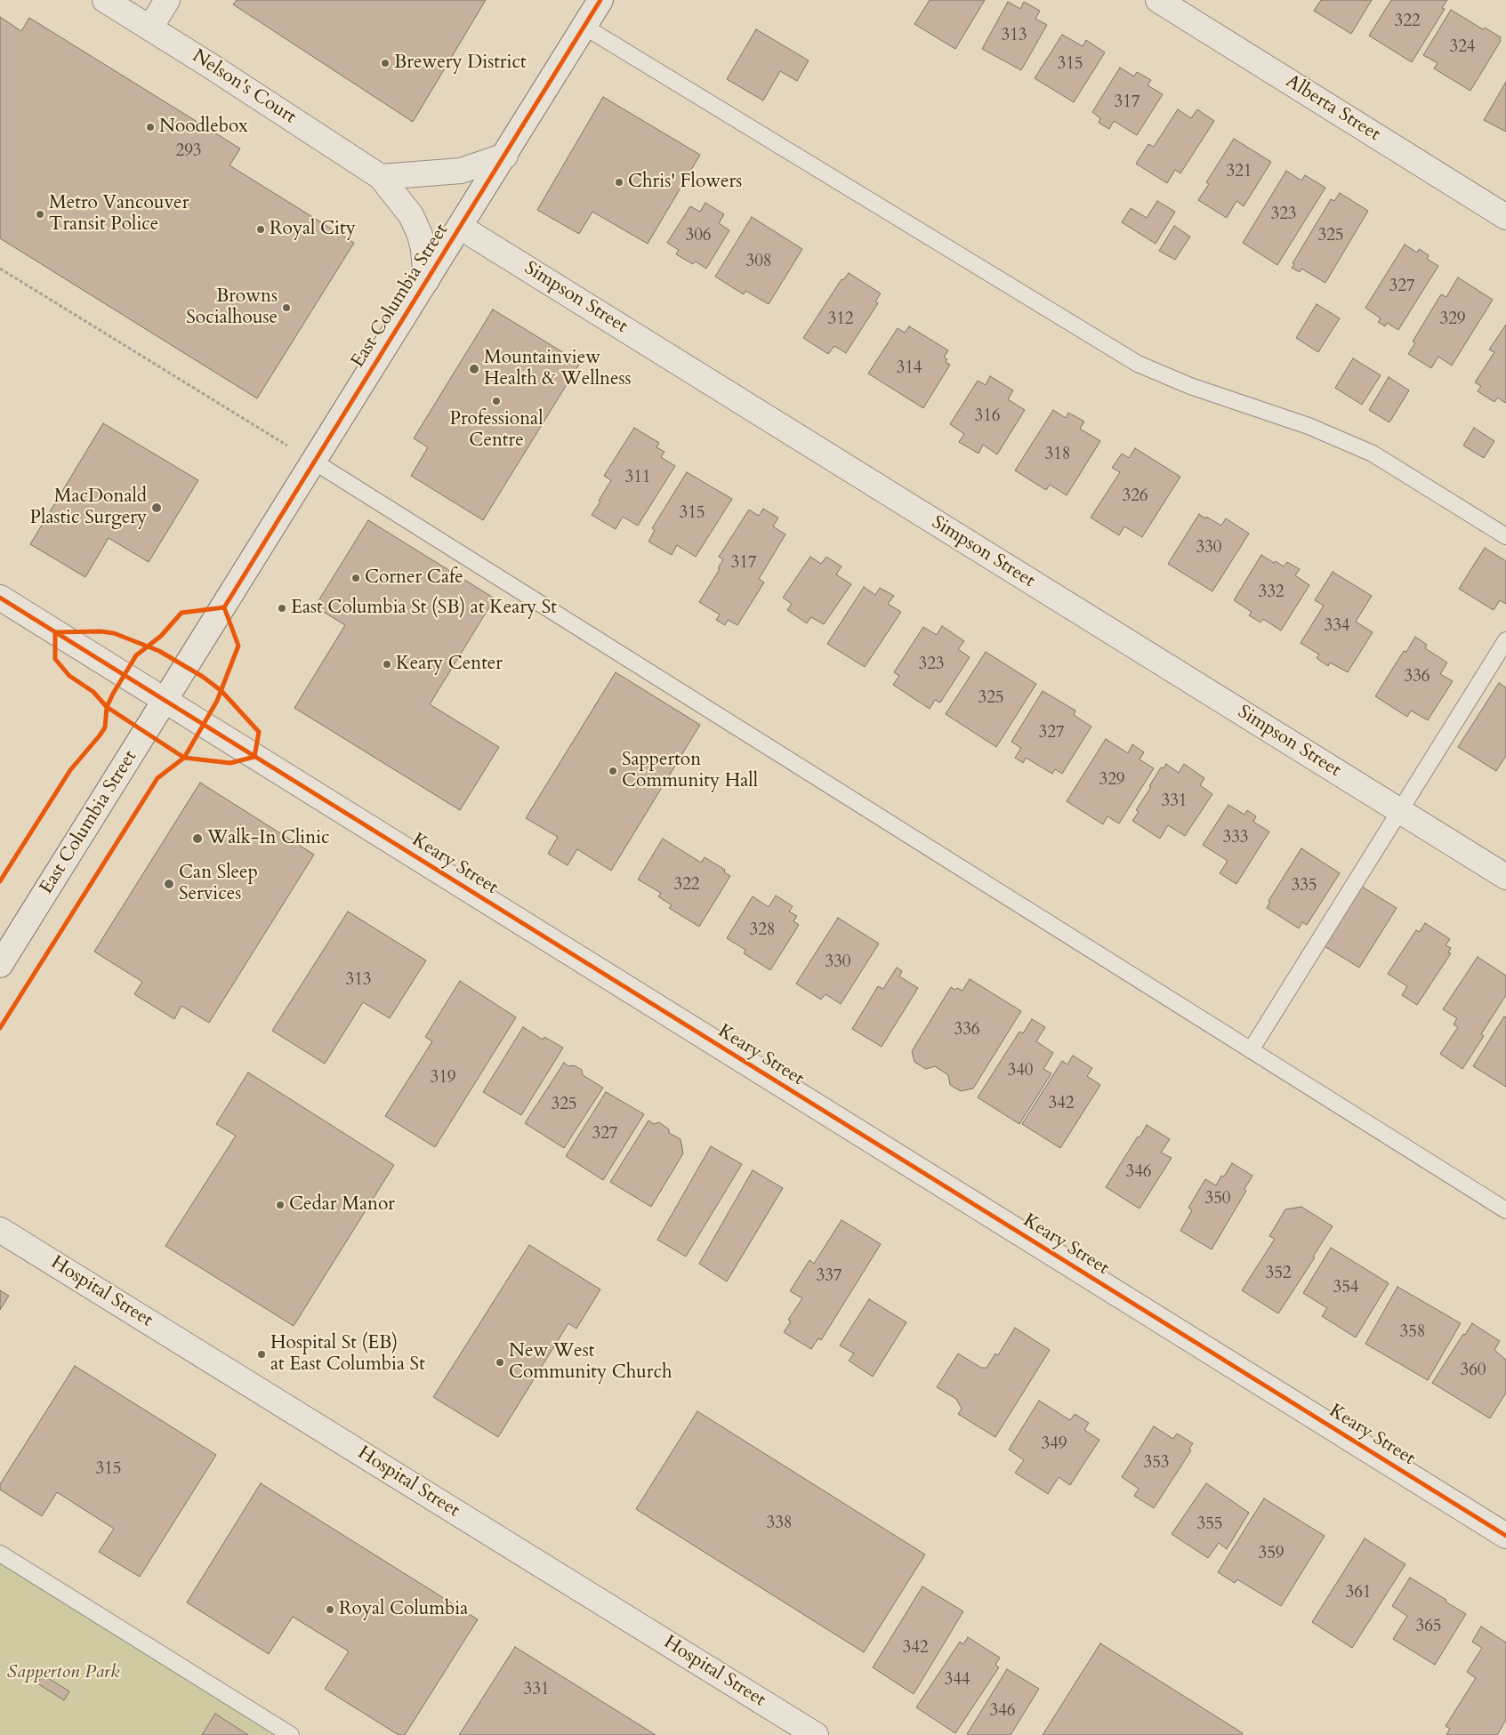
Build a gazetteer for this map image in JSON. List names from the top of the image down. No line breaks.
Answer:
{"streets":{"street":["Nelson's Court","Alberta Street","East Columbia Street","Simpson Street","Keary Street","Hospital Street"]},"crossings":[["Nelson's Court","East Columbia Street"],["East Columbia Street","Simpson Street"],["East Columbia Street","Keary Street"]],"parks":["Sapperton Park"],"places":["Brewery District","Noodlebox","Chris' Flowers","Metro Vancouver Transit Police","Royal City","Browns Socialhouse","Mountainview Health & Wellness","Professional Centre","MacDonald Plastic Surgery","Corner Cafe","East Columbia St (SB) at Keary St","Keary Center","Sapperton Community Hall","Walk-In Clinic","Can Sleep Services","Cedar Manor","Hospital St (EB) at East Columbia St","New West Community Church","Royal Columbia"],"house_numbers":["322","313","324","315","317","293","321","323","306","325","308","327","312","329","314","316","318","311","326","315","330","317","332","334","323","336","325","327","329","331","333","322","335","328","330","313","336","340","319","342","325","327","346","350","352","337","354","358","360","349","353","315","338","355","359","361","365","342","344","331","346"]}
